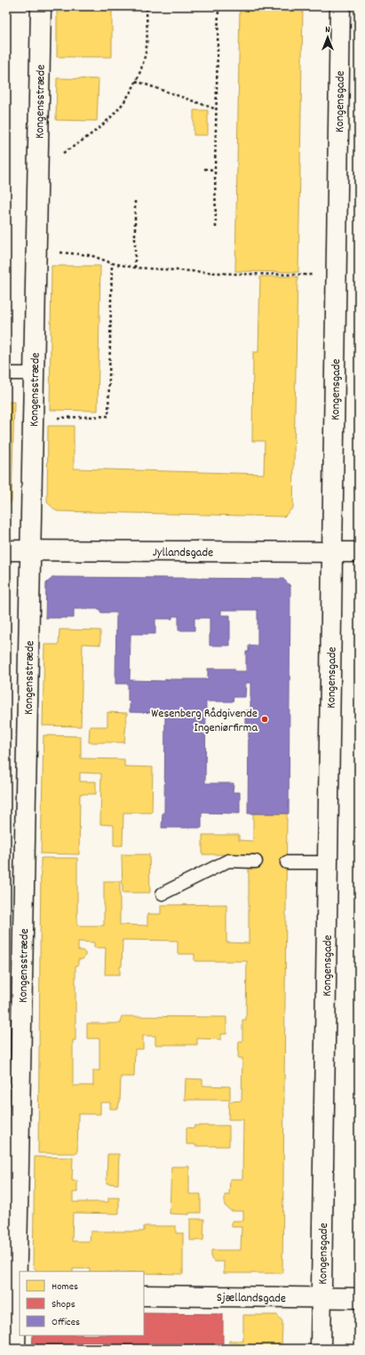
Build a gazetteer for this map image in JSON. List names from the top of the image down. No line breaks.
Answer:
{"streets":{"street":["Kongensstræde","Kongensgade","Jyllandsgade","Sjællandsgade"]},"crossings":[["Kongensstræde","Jyllandsgade"],["Kongensgade","Jyllandsgade"],["Kongensgade","Sjællandsgade"]],"places":["Wesenberg Rådgivende Ingeniørfirma"],"legend":["Homes","Shops","Offices"],"north":"top"}
